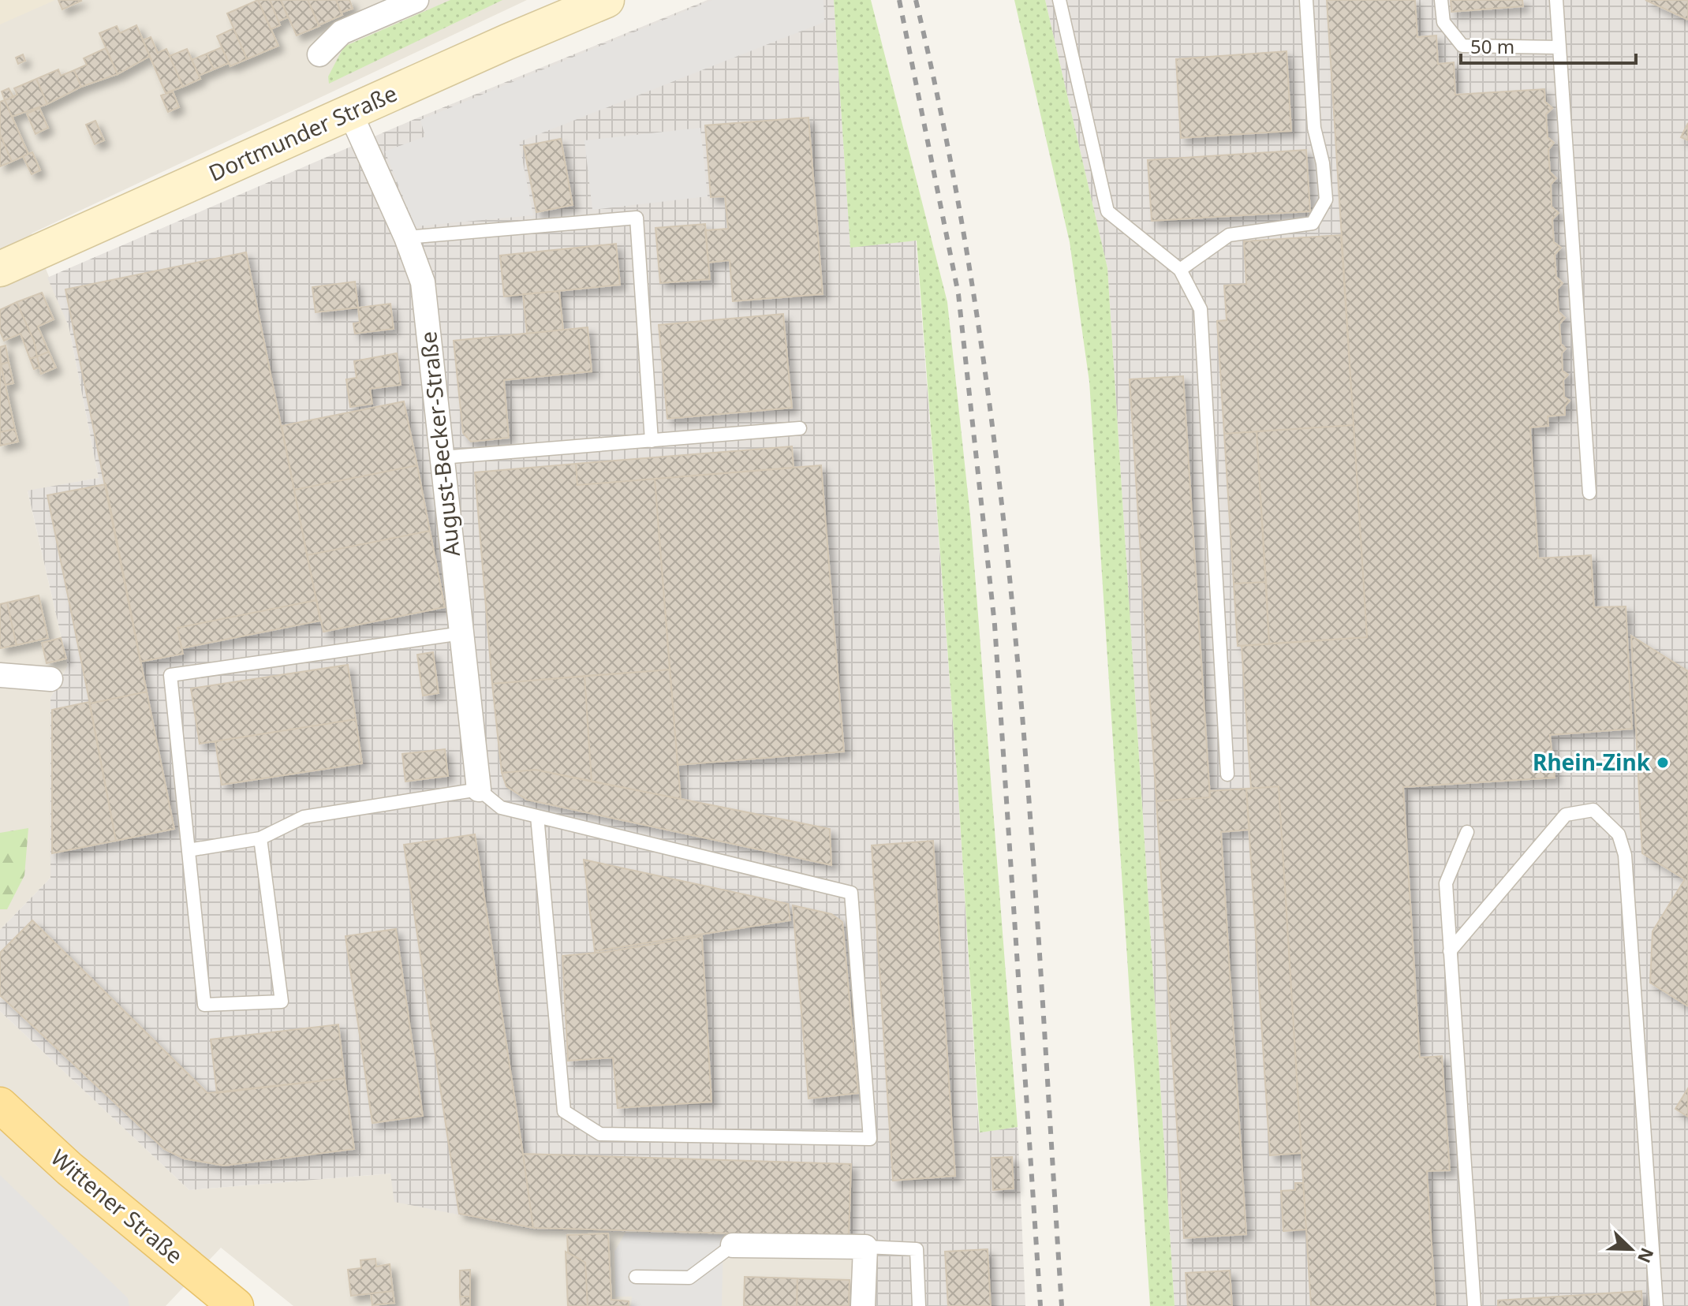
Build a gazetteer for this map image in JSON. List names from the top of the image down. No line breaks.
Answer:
{"streets":{"main road":["Dortmunder Straße","Wittener Straße"],"street":["August-Becker-Straße"]},"crossings":[["Dortmunder Straße","August-Becker-Straße"]],"places":["Rhein-Zink"],"scale_bar":"50 m","north":"bottom right"}
